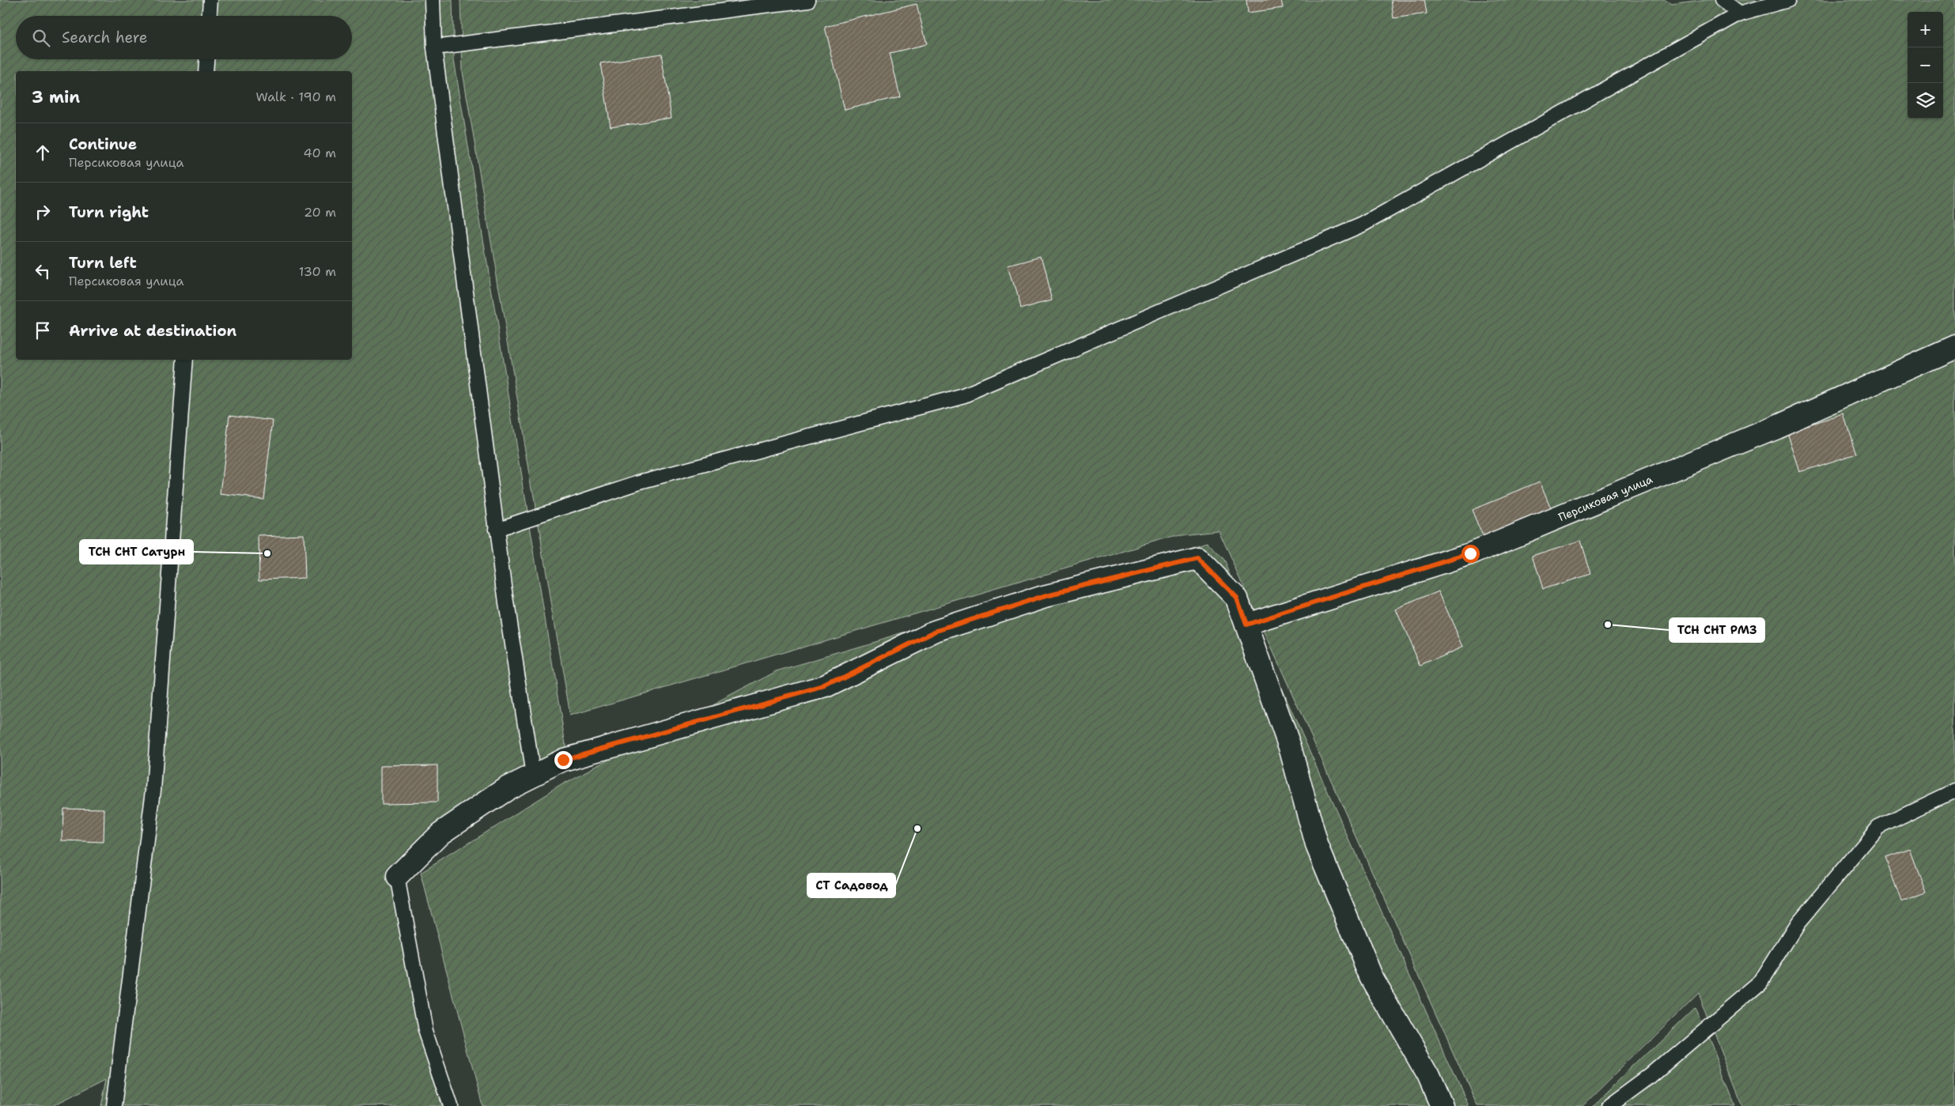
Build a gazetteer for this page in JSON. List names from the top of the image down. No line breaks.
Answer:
{"streets":{"street":["Персиковая улица"]},"places":["ТСН СНТ Сатурн","ТСН СНТ РМЗ","СТ Садовод"],"page":{"map_buttons":["+","−"],"search":"Search here","heading":["3 min","Walk · 190 m"],"list":[["Continue","Персиковая улица","40 m"],["Turn right","20 m"],["Turn left","Персиковая улица","130 m"],"Arrive at destination"]}}
